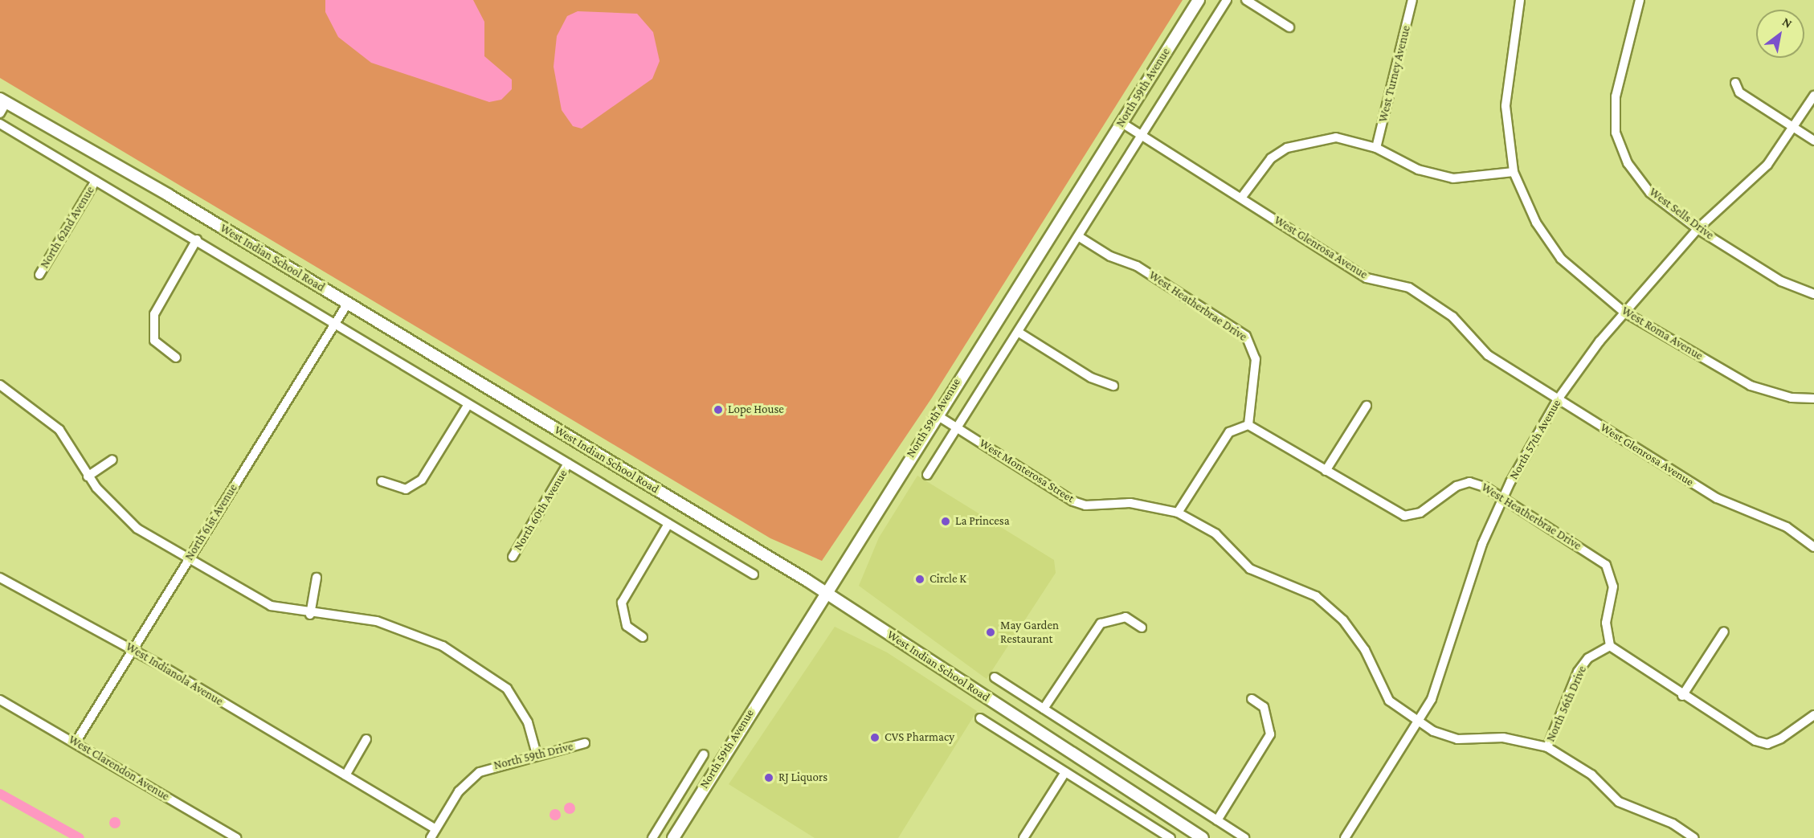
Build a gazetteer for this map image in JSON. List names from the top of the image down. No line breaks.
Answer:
{"streets":{"main road":["North 59th Avenue","West Indian School Road"],"street":["West Turney Avenue","West Sells Drive","North 62nd Avenue","West Glenrosa Avenue","West Heatherbrae Drive","West Roma Avenue","North 57th Avenue","West Monterosa Street","North 60th Avenue","North 61st Avenue","West Indianola Avenue","North 56th Drive","North 59th Drive","West Clarendon Avenue"]},"crossings":[["North 59th Avenue","West Glenrosa Avenue"],["North 59th Avenue","West Indian School Road"],["North 59th Avenue","West Heatherbrae Drive"],["North 59th Avenue","West Monterosa Street"],["West Sells Drive","North 57th Avenue"],["North 62nd Avenue","West Indian School Road"],["West Glenrosa Avenue","North 57th Avenue"],["West Indian School Road","North 60th Avenue"],["West Indian School Road","North 61st Avenue"],["West Heatherbrae Drive","North 57th Avenue"],["West Heatherbrae Drive","North 56th Drive"],["West Roma Avenue","North 57th Avenue"],["North 57th Avenue","West Monterosa Street"],["West Monterosa Street","North 56th Drive"],["North 61st Avenue","West Indianola Avenue"],["North 61st Avenue","West Clarendon Avenue"],["West Indianola Avenue","North 59th Drive"]],"places":["Lope House","La Princesa","Circle K","May Garden Restaurant","CVS Pharmacy","RJ Liquors"],"north":"top right"}
